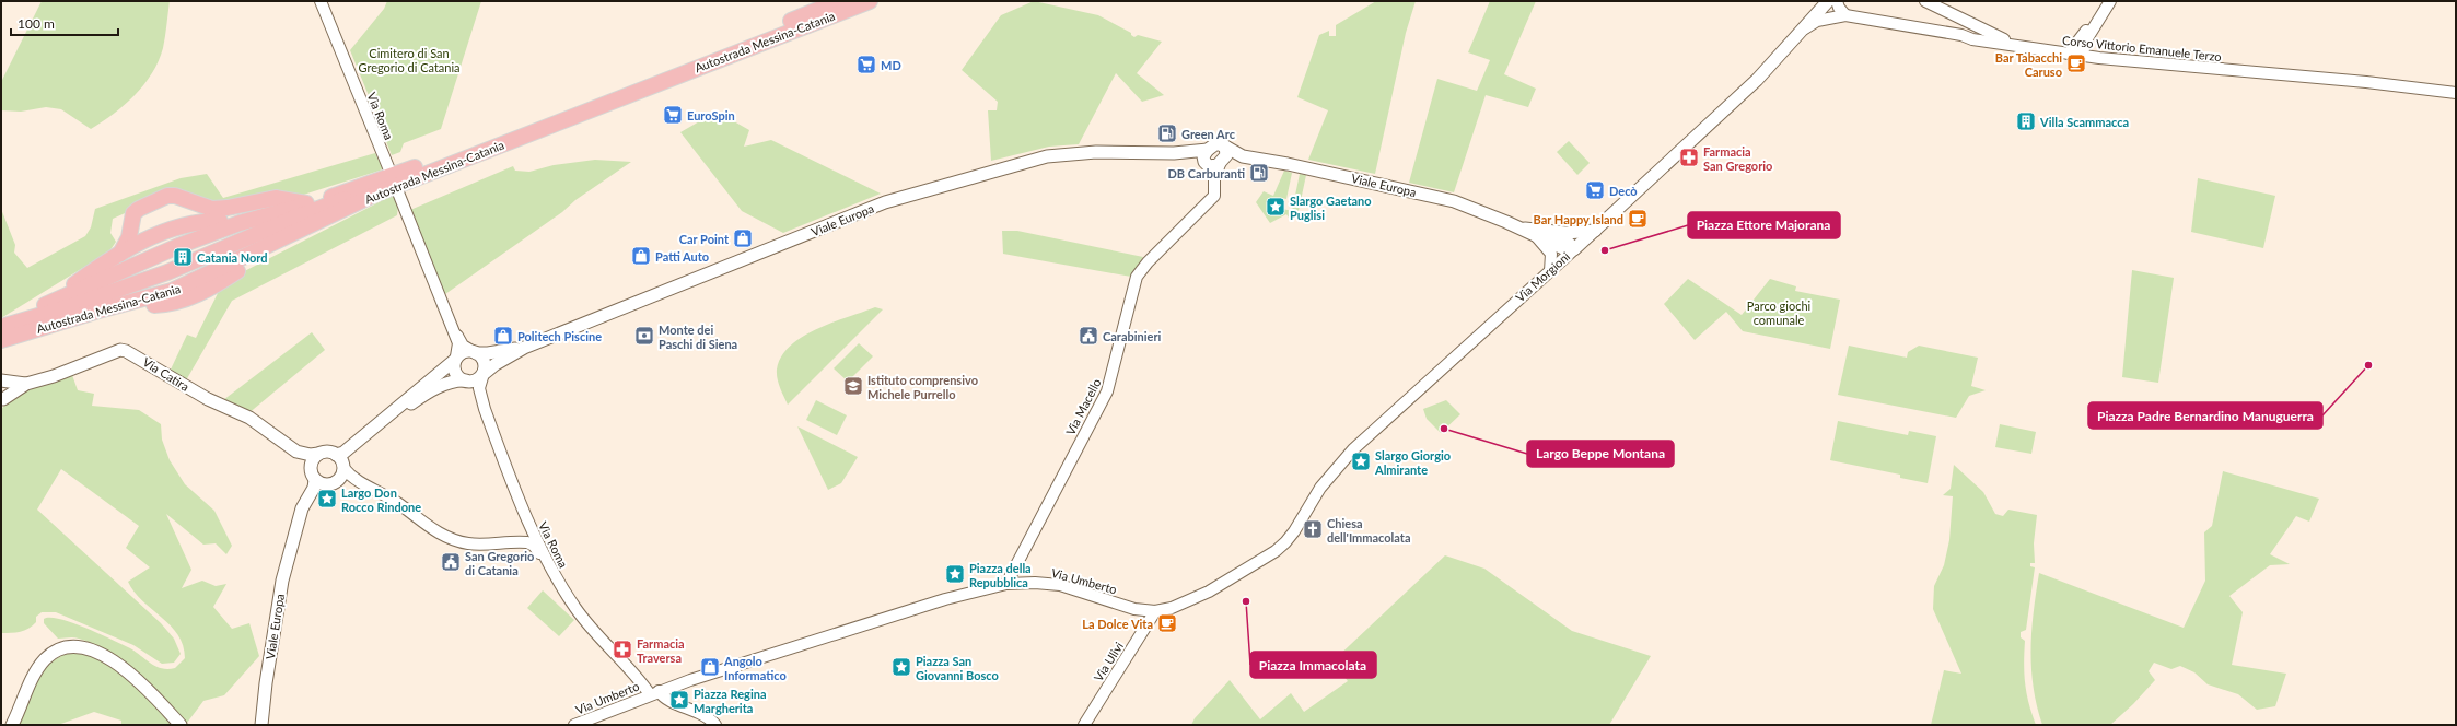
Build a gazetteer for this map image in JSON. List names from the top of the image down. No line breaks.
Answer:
{"streets":{"highway":["Autostrada Messina-Catania"],"main road":["Viale Europa","Via Morgioni","Via Catira"],"street":["Corso Vittorio Emanuele Terzo","Via Roma","Via Macello","Via Umberto","Via Ulivi"]},"crossings":[["Corso Vittorio Emanuele Terzo","Via Morgioni"],["Via Roma","Via Umberto"],["Viale Europa","Via Morgioni"],["Via Morgioni","Via Umberto"],["Via Macello","Via Umberto"],["Via Umberto","Via Ulivi"]],"parks":["Cimitero di San Gregorio di Catania","Parco giochi comunale"],"places":{"cafe":["Bar Tabacchi Caruso","Bar Happy Island","La Dolce Vita"],"supermarket":["MD","EuroSpin","Decò"],"building":["Villa Scammacca","Catania Nord"],"fuel station":["Green Arc","DB Carburanti"],"pharmacy":["Farmacia San Gregorio","Farmacia Traversa"],"place":["Slargo Gaetano Puglisi","Slargo Giorgio Almirante","Largo Don Rocco Rindone","Piazza della Repubblica","Piazza San Giovanni Bosco","Piazza Regina Margherita"],"shop":["Car Point","Patti Auto","Politech Piscine","Angolo Informatico"],"other":["Piazza Ettore Majorana","Piazza Padre Bernardino Manuguerra","Largo Beppe Montana","Piazza Immacolata"],"bank":["Monte dei Paschi di Siena"],"public building":["Carabinieri","San Gregorio di Catania"],"school or university":["Istituto comprensivo Michele Purrello"],"church":["Chiesa dell'Immacolata"]},"scale_bar":"100 m"}
